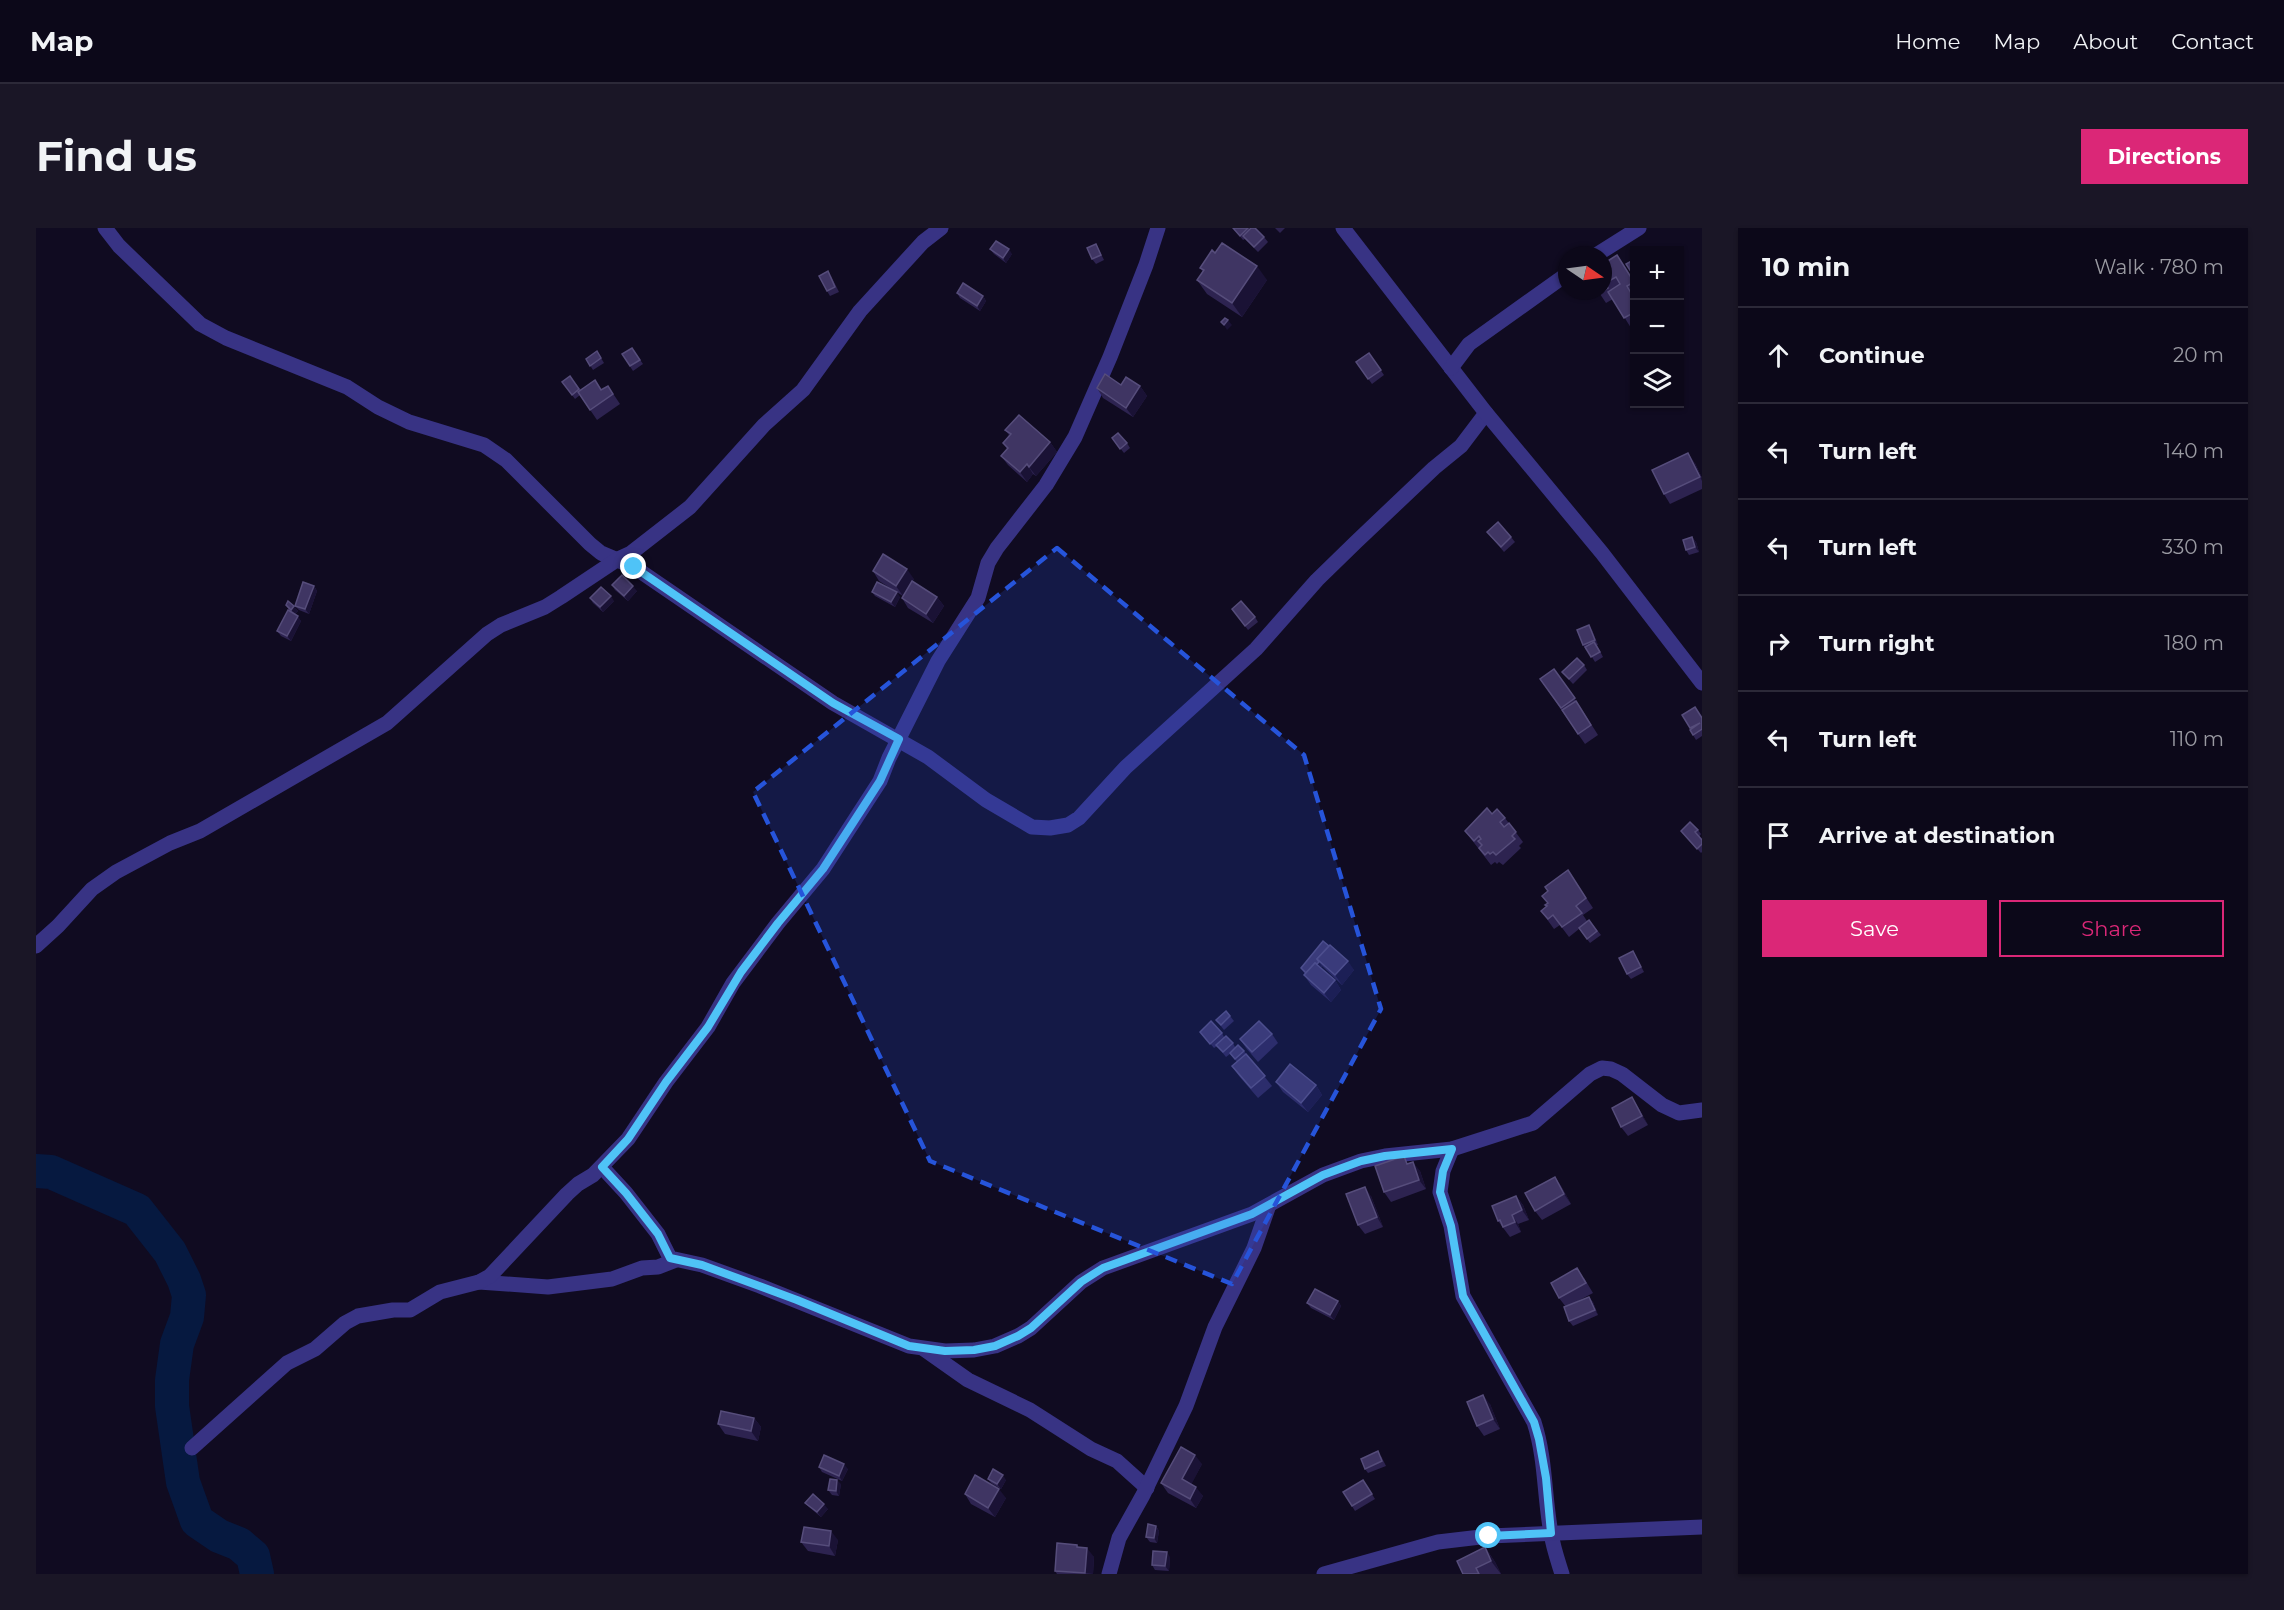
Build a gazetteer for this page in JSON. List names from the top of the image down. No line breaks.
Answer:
{"north":"right","page":{"header":"Map","nav":["Home","Map","About","Contact"],"buttons":["Directions",["Save","Share"]],"title":"Find us","heading":["10 min","Walk · 780 m"],"map_buttons":["+","−"],"list":[["Continue","20 m"],["Turn left","140 m"],["Turn left","330 m"],["Turn right","180 m"],["Turn left","110 m"],"Arrive at destination"]}}
